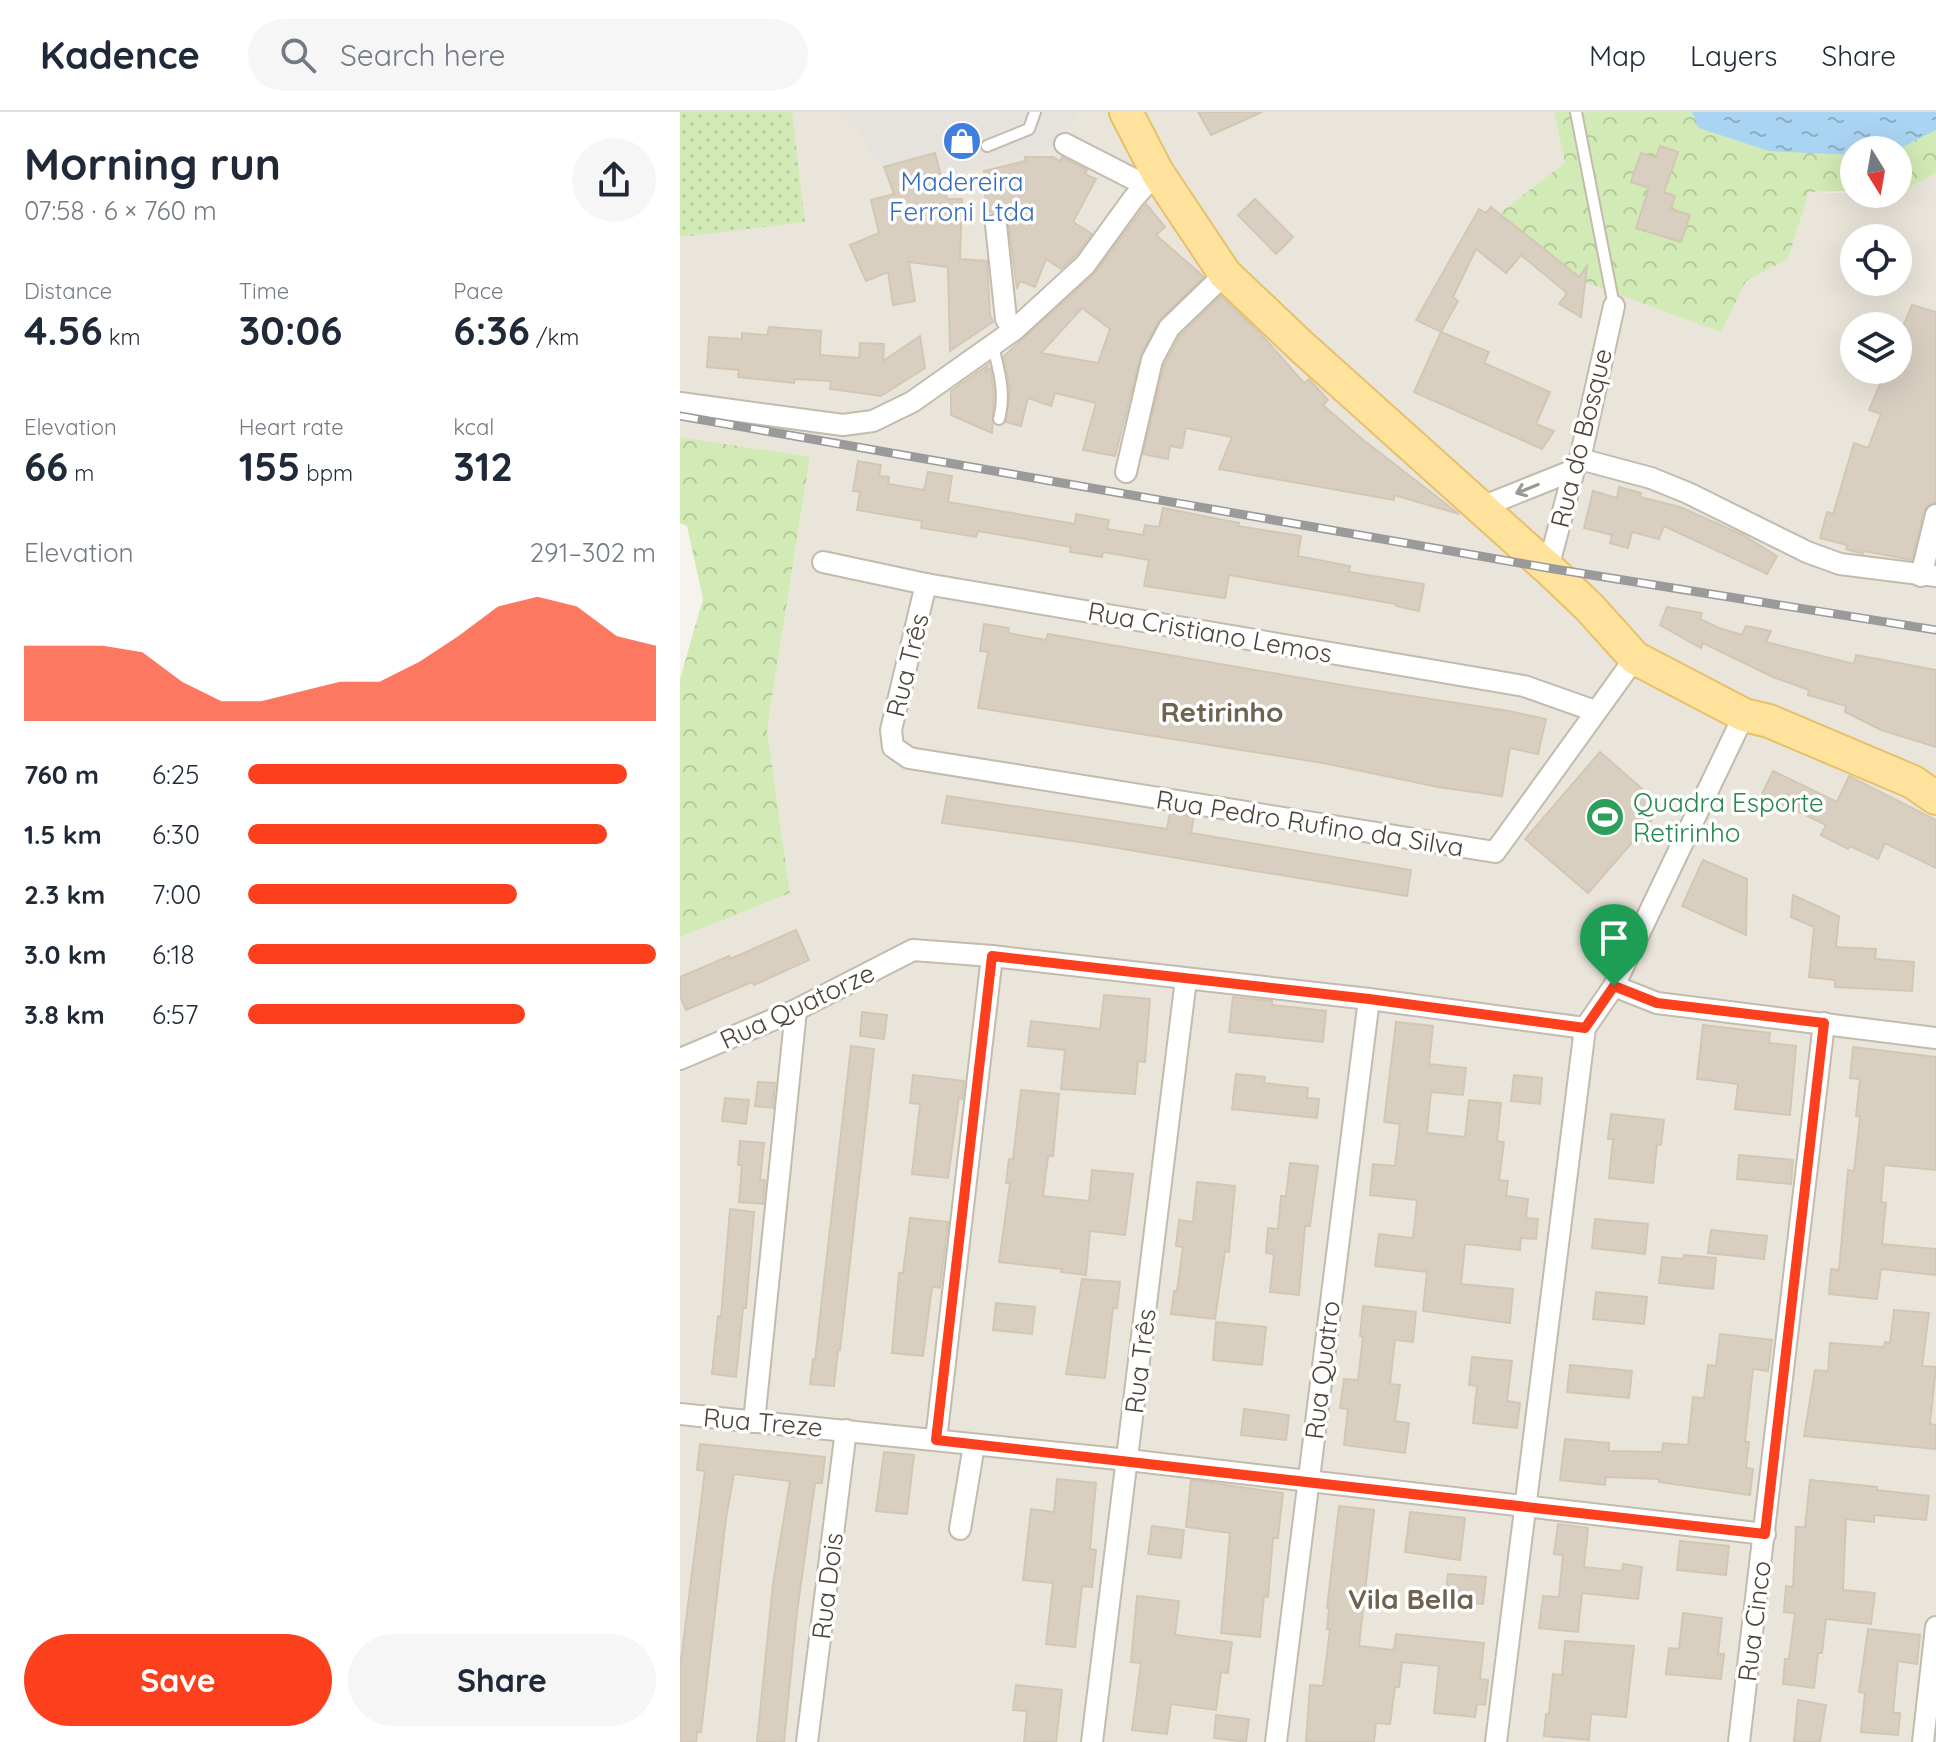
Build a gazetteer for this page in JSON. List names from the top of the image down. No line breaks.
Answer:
{"streets":{"street":["Rua do Bosque","Rua Cristiano Lemos","Rua Três","Rua Pedro Rufino da Silva","Rua Quatorze","Rua Quatro","Rua Treze","Rua Dois","Rua Cinco"]},"crossings":[["Rua Cristiano Lemos","Rua Três"],["Rua Cristiano Lemos","Rua Pedro Rufino da Silva"],["Rua Três","Rua Pedro Rufino da Silva"],["Rua Três","Rua Treze"],["Rua Quatro","Rua Treze"],["Rua Treze","Rua Dois"],["Rua Treze","Rua Cinco"]],"districts":["Retirinho","Vila Bella"],"places":{"shop":["Madereira Ferroni Ltda"],"sports":["Quadra Esporte Retirinho"]},"north":"bottom","page":{"header":"Kadence","search":"Search here","nav":["Map","Layers","Share"],"heading":["Morning run","07:58 · 6 × 760 m"],"stats":[["Distance","4.56 km"],["Time","30:06"],["Pace","6:36 /km"],["Elevation","66 m"],["Heart rate","155 bpm"],["kcal","312"]],"chart":["Elevation","291–302 m"],"list":[{"name":"760 m","note":"6:25"},{"name":"1.5 km","note":"6:30"},{"name":"2.3 km","note":"7:00"},{"name":"3.0 km","note":"6:18"},{"name":"3.8 km","note":"6:57"}],"buttons":["Save","Share"]}}
